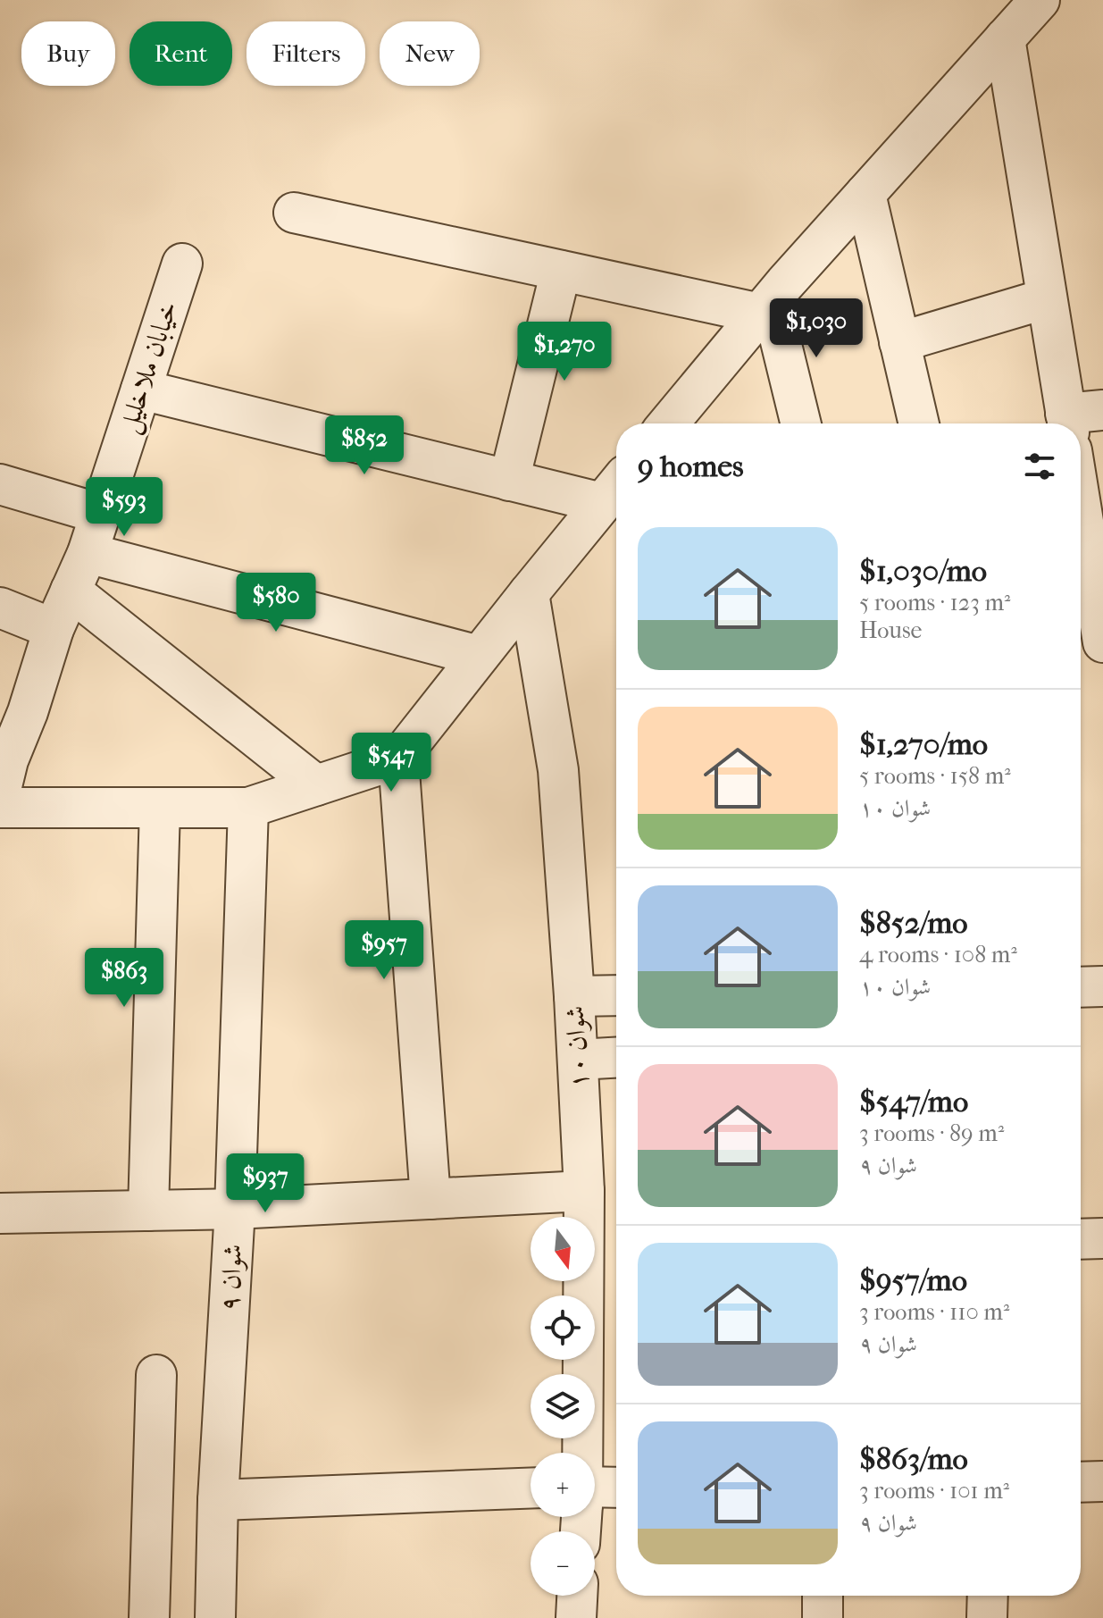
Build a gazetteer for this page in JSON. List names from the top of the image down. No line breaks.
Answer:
{"streets":{"street":["خیابان ملاخلیل","شوان ۱۰","شوان ۹"]},"north":"bottom","page":{"chip":["Buy","Rent","Filters","New"],"price":["$1,030","$1,270","$852","$593","$580","$547","$957","$863","$937"],"heading":"9 homes","list":[{"name":"$1,030/mo","note":"5 rooms · 123 m² · House"},{"name":"$1,270/mo","note":"5 rooms · 158 m² · شوان ۱۰"},{"name":"$852/mo","note":"4 rooms · 108 m² · شوان ۱۰"},{"name":"$547/mo","note":"3 rooms · 89 m² · شوان ۹"},{"name":"$957/mo","note":"3 rooms · 110 m² · شوان ۹"},{"name":"$863/mo","note":"3 rooms · 101 m² · شوان ۹"}],"map_buttons":["+","−"]}}
